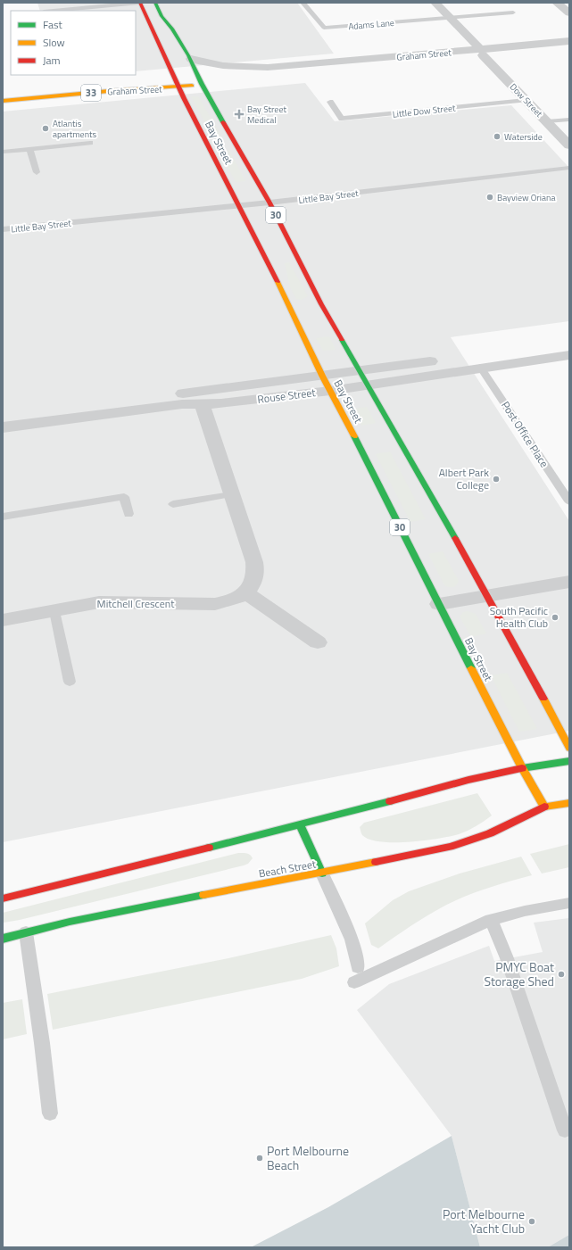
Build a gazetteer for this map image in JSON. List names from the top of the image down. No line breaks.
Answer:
{"streets":{"main road":["Graham Street","33","Bay Street","30","Beach Street"],"street":["Dow Street","Rouse Street","Mitchell Crescent"],"lane":["Adams Lane","Little Dow Street","Little Bay Street","Post Office Place"]},"crossings":[["Adams Lane","Dow Street"],["Graham Street","Dow Street"],["Graham Street","Bay Street"],["Dow Street","Little Dow Street"],["Bay Street","Little Bay Street"],["Bay Street","Rouse Street"],["Bay Street","Beach Street"],["Rouse Street","Post Office Place"]],"places":{"health":["Bay Street Medical"],"other":["Atlantis apartments","Waterside","Bayview Oriana","Albert Park College","South Pacific Health Club","PMYC Boat Storage Shed","Port Melbourne Beach","Port Melbourne Yacht Club"]},"legend":["Fast","Slow","Jam"]}
